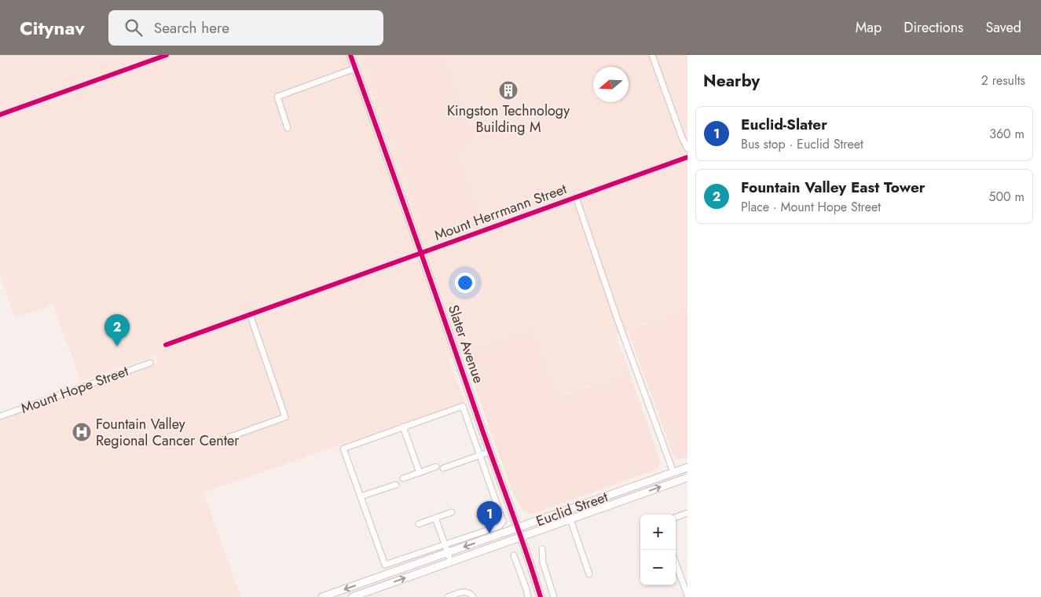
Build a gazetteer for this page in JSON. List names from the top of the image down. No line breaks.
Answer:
{"streets":{"main road":["Slater Avenue","Euclid Street"],"street":["Mount Herrmann Street","Mount Hope Street"]},"crossings":[["Mount Herrmann Street","Slater Avenue"],["Slater Avenue","Euclid Street"]],"places":{"building":["Kingston Technology Building M"],"hospital":["Fountain Valley Regional Cancer Center"]},"north":"left","page":{"header":"Citynav","search":"Search here","nav":["Map","Directions","Saved"],"heading":["Nearby","2 results"],"list":[{"mark":"1","name":"Euclid-Slater","note":"Bus stop · Euclid Street","value":"360 m"},{"mark":"2","name":"Fountain Valley East Tower","note":"Place · Mount Hope Street","value":"500 m"}],"pins":["2","1"],"map_buttons":["+","−"]}}
